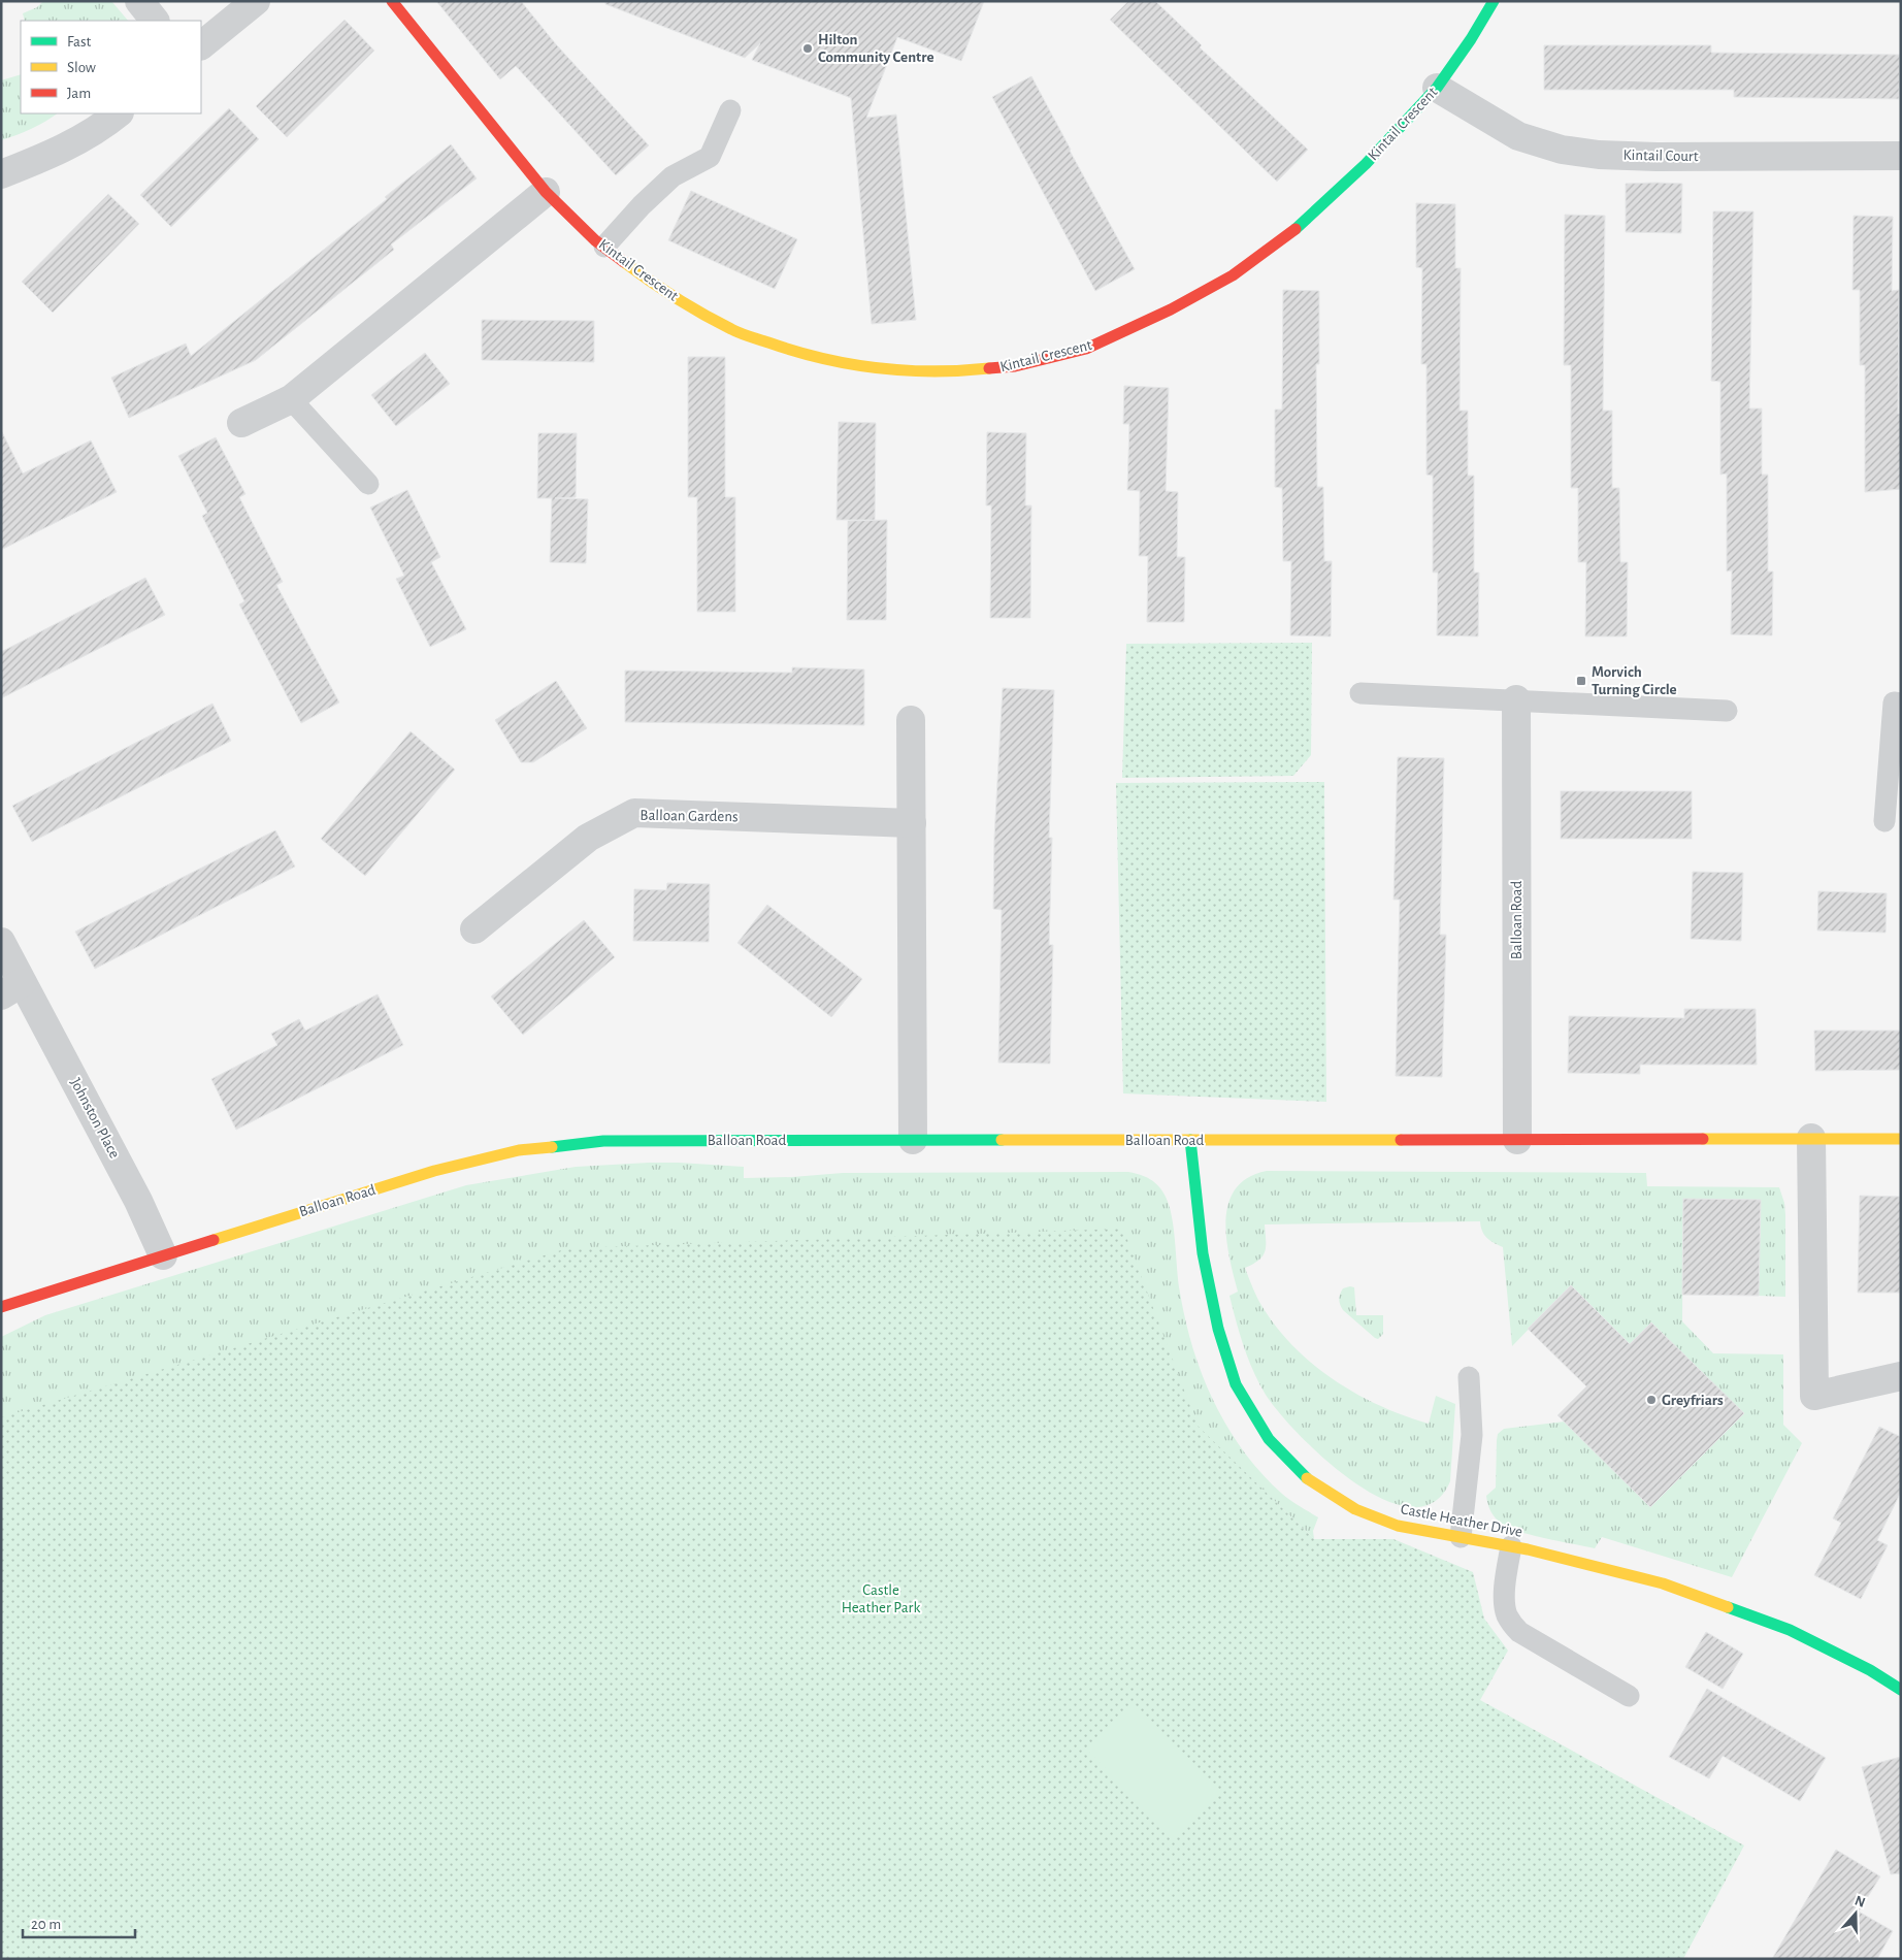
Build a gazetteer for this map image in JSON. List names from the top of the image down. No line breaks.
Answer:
{"streets":{"street":["Kintail Crescent","Kintail Court","Balloan Gardens","Balloan Road","Johnston Place","Castle Heather Drive"]},"crossings":[["Kintail Crescent","Kintail Court"],["Balloan Road","Johnston Place"],["Balloan Road","Castle Heather Drive"]],"parks":["Castle Heather Park"],"places":{"other":["Hilton Community Centre","Greyfriars"],"transit":["Morvich Turning Circle"]},"legend":["Fast","Slow","Jam"],"scale_bar":"20 m","north":"top"}
